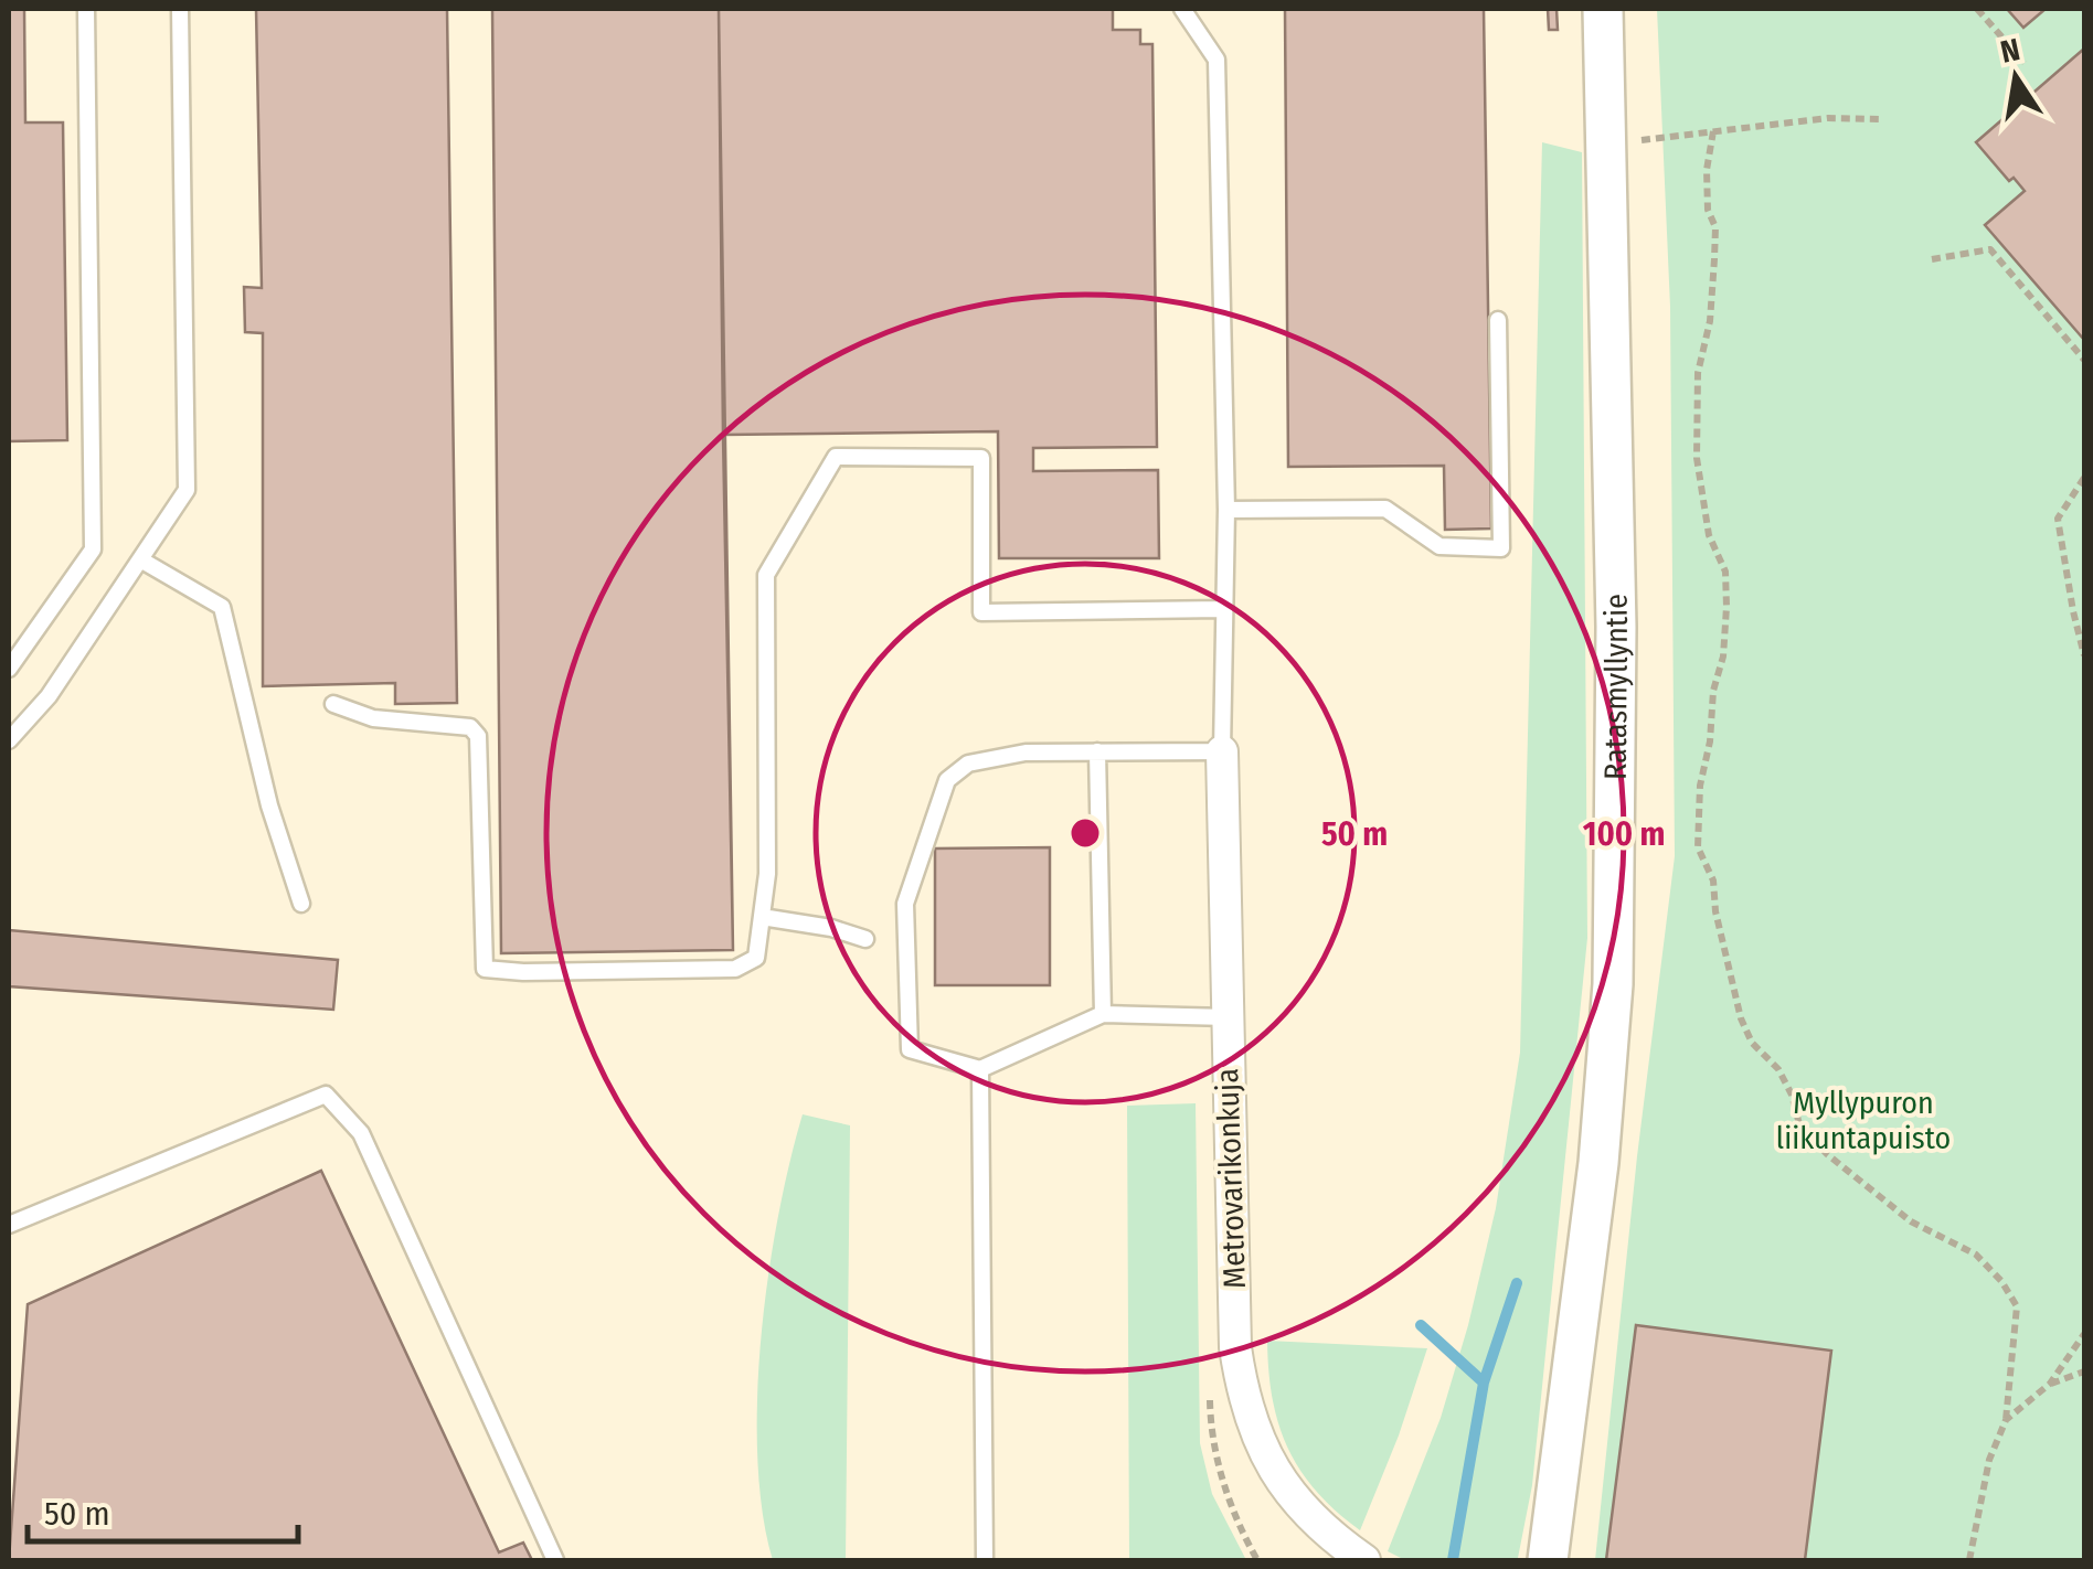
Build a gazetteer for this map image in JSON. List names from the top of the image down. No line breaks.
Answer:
{"streets":{"street":["Ratasmyllyntie","Metrovarikonkuja"]},"parks":["Myllypuron liikuntapuisto"],"scale_bar":"50 m","north":"top","rings":["50 m","100 m"]}
